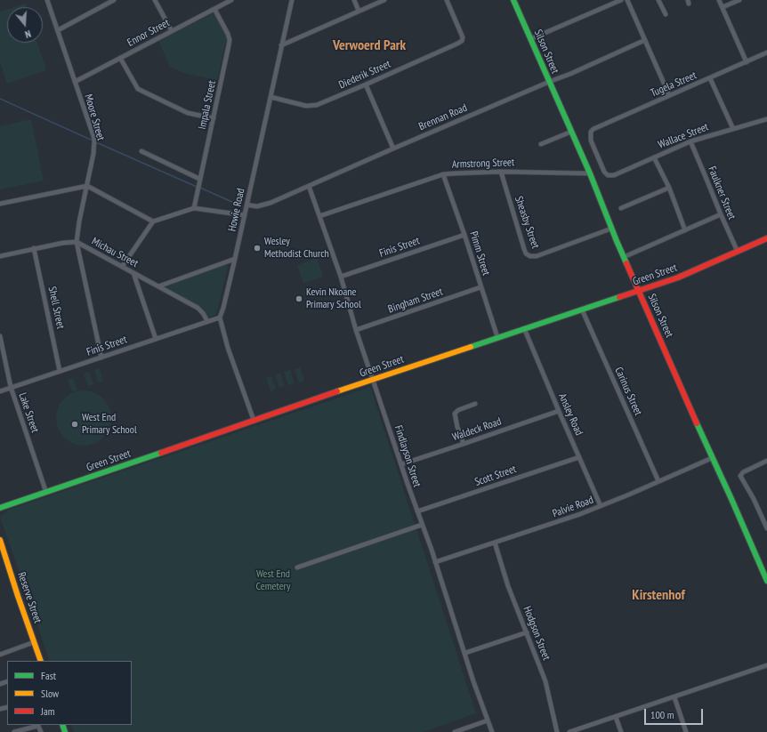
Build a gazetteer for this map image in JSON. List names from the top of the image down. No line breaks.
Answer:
{"streets":{"street":["Ennor Street","Silson Street","Diederik Street","Tugela Street","Impala Street","Moore Street","Brennan Road","Wallace Street","Armstrong Street","Faulkner Street","Howie Road","Sheasby Street","Finis Street","Michau Street","Pimm Street","Green Street","Bingham Street","Shell Street","Carinus Street","Lake Street","Ansley Road","Waldeck Road","Findlayson Street","Scott Street","Palvie Road","Reserve Street","Hodgson Street"]},"crossings":[["Ennor Street","Impala Street"],["Ennor Street","Moore Street"],["Silson Street","Brennan Road"],["Silson Street","Armstrong Street"],["Silson Street","Sheasby Street"],["Silson Street","Green Street"],["Silson Street","Palvie Road"],["Diederik Street","Howie Road"],["Tugela Street","Wallace Street"],["Moore Street","Finis Street"],["Moore Street","Michau Street"],["Brennan Road","Howie Road"],["Brennan Road","Findlayson Street"],["Wallace Street","Faulkner Street"],["Armstrong Street","Sheasby Street"],["Armstrong Street","Pimm Street"],["Armstrong Street","Findlayson Street"],["Faulkner Street","Green Street"],["Howie Road","Finis Street"],["Finis Street","Michau Street"],["Finis Street","Pimm Street"],["Finis Street","Shell Street"],["Finis Street","Lake Street"],["Finis Street","Findlayson Street"],["Michau Street","Shell Street"],["Pimm Street","Green Street"],["Pimm Street","Bingham Street"],["Green Street","Carinus Street"],["Green Street","Lake Street"],["Green Street","Ansley Road"],["Green Street","Findlayson Street"],["Bingham Street","Findlayson Street"],["Carinus Street","Palvie Road"],["Ansley Road","Waldeck Road"],["Ansley Road","Scott Street"],["Ansley Road","Palvie Road"],["Waldeck Road","Findlayson Street"],["Findlayson Street","Scott Street"],["Findlayson Street","Palvie Road"],["Palvie Road","Hodgson Street"]],"districts":["Verwoerd Park","Kirstenhof"],"parks":["West End Cemetery"],"places":["Wesley Methodist Church","Kevin Nkoane Primary School","West End Primary School"],"legend":["Fast","Slow","Jam"],"scale_bar":"100 m","north":"bottom"}
